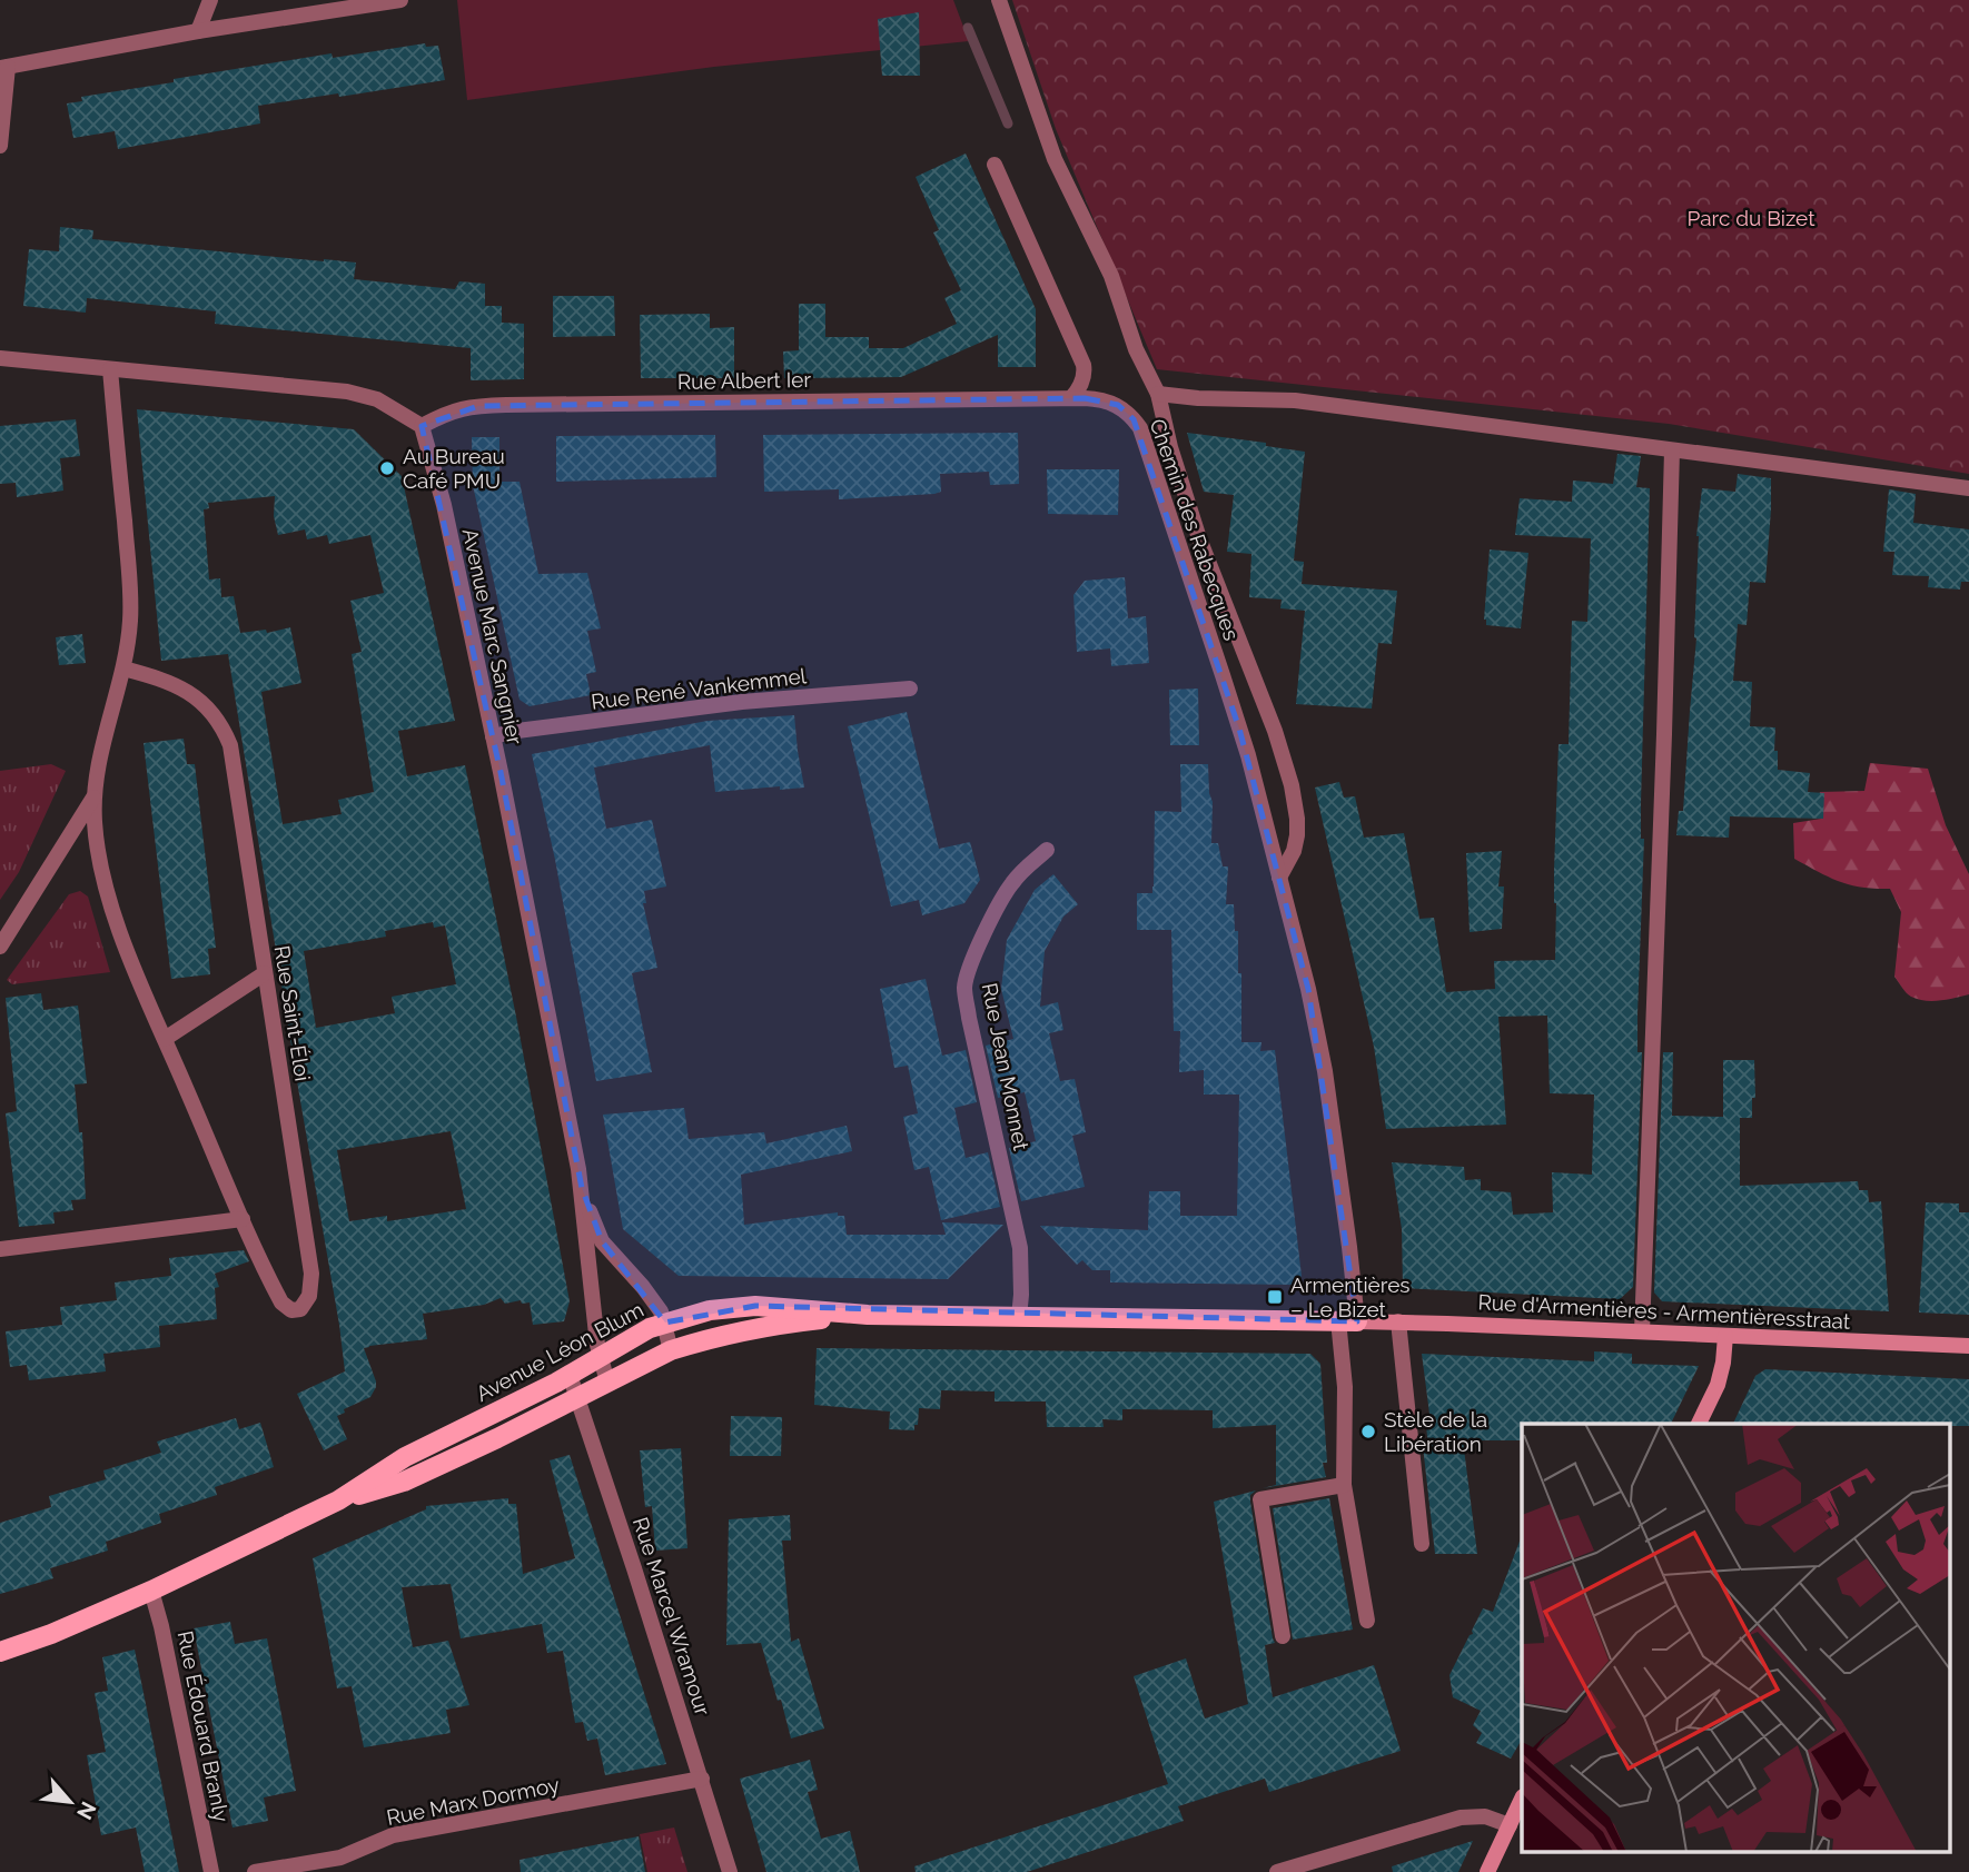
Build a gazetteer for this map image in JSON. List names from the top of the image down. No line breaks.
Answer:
{"streets":{"main road":["Avenue Léon Blum"],"street":["Rue Albert Ier","Chemin des Rabecques","Avenue Marc Sangnier","Rue René Vankemmel","Rue Saint-Éloi","Rue Jean Monnet","Rue d'Armentières - Armentièresstraat","Rue Marcel Wramour","Rue Édouard Branly","Rue Marx Dormoy"]},"crossings":[["Rue Albert Ier","Chemin des Rabecques"],["Rue Albert Ier","Avenue Marc Sangnier"],["Chemin des Rabecques","Rue d'Armentières - Armentièresstraat"],["Chemin des Rabecques","Avenue Léon Blum"],["Avenue Marc Sangnier","Rue René Vankemmel"],["Avenue Marc Sangnier","Avenue Léon Blum"],["Rue Jean Monnet","Avenue Léon Blum"],["Rue d'Armentières - Armentièresstraat","Avenue Léon Blum"],["Avenue Léon Blum","Rue Marcel Wramour"],["Avenue Léon Blum","Rue Édouard Branly"],["Rue Marcel Wramour","Rue Marx Dormoy"]],"parks":["Parc du Bizet"],"places":{"other":["Au Bureau Café PMU","Stèle de la Libération"],"transit":["Armentières – Le Bizet"]},"north":"bottom right"}
